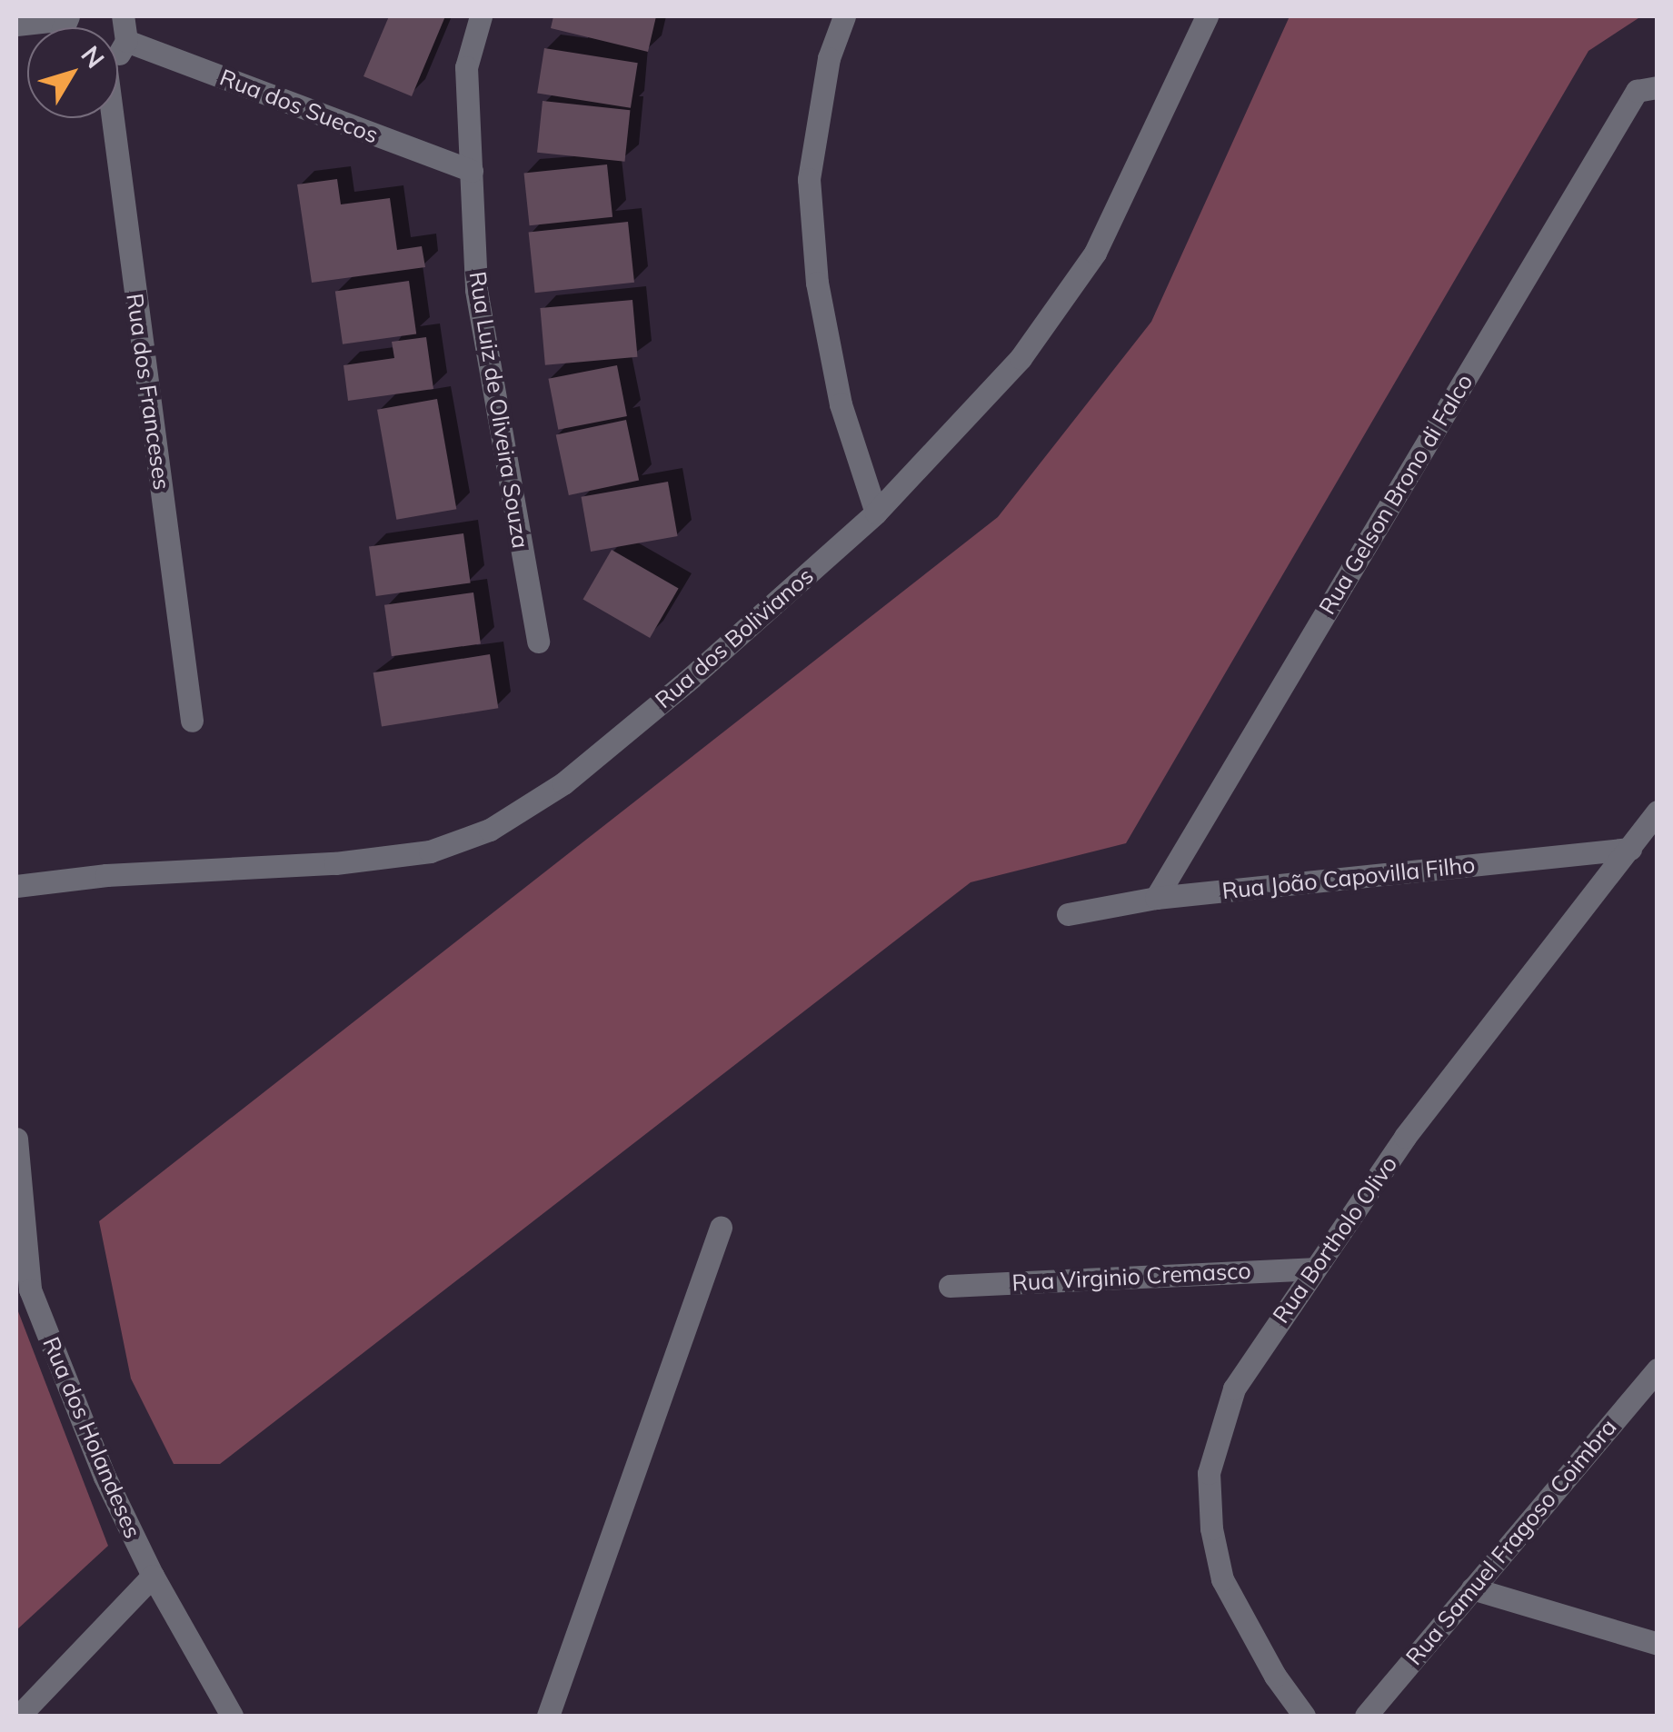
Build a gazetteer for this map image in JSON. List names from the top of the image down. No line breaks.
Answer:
{"streets":{"street":["Rua dos Suecos","Rua dos Franceses","Rua Luiz de Oliveira Souza","Rua Gelson Brono di Falco","Rua dos Bolivianos","Rua João Capovilla Filho","Rua Bortholo Olivo","Rua Virginio Cremasco","Rua dos Holandeses","Rua Samuel Fragoso Coimbra"]},"crossings":[["Rua dos Suecos","Rua Luiz de Oliveira Souza"],["Rua Gelson Brono di Falco","Rua João Capovilla Filho"],["Rua João Capovilla Filho","Rua Bortholo Olivo"],["Rua Bortholo Olivo","Rua Virginio Cremasco"]],"north":"top right"}
